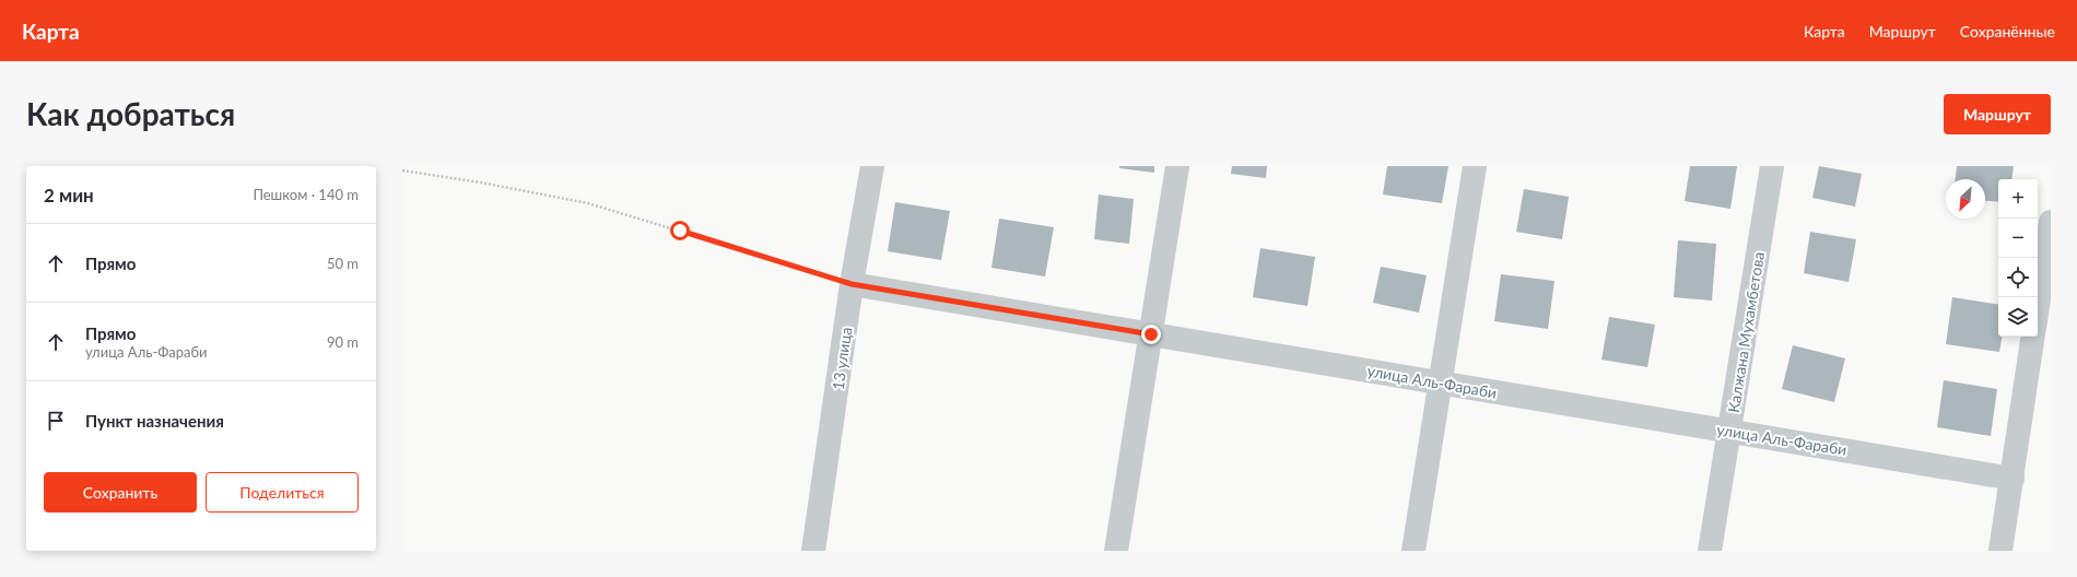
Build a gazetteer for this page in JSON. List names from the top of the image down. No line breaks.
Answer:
{"streets":{"street":["Калжана Мухамбетова","13 улица","улица Аль-Фараби"]},"crossings":[["Калжана Мухамбетова","улица Аль-Фараби"],["13 улица","улица Аль-Фараби"]],"north":"bottom left","page":{"header":"Карта","nav":["Карта","Маршрут","Сохранённые"],"buttons":["Маршрут",["Сохранить","Поделиться"]],"title":"Как добраться","heading":["2 мин","Пешком · 140 m"],"map_buttons":["+","−"],"list":[["Прямо","50 m"],["Прямо","улица Аль-Фараби","90 m"],"Пункт назначения"]}}
